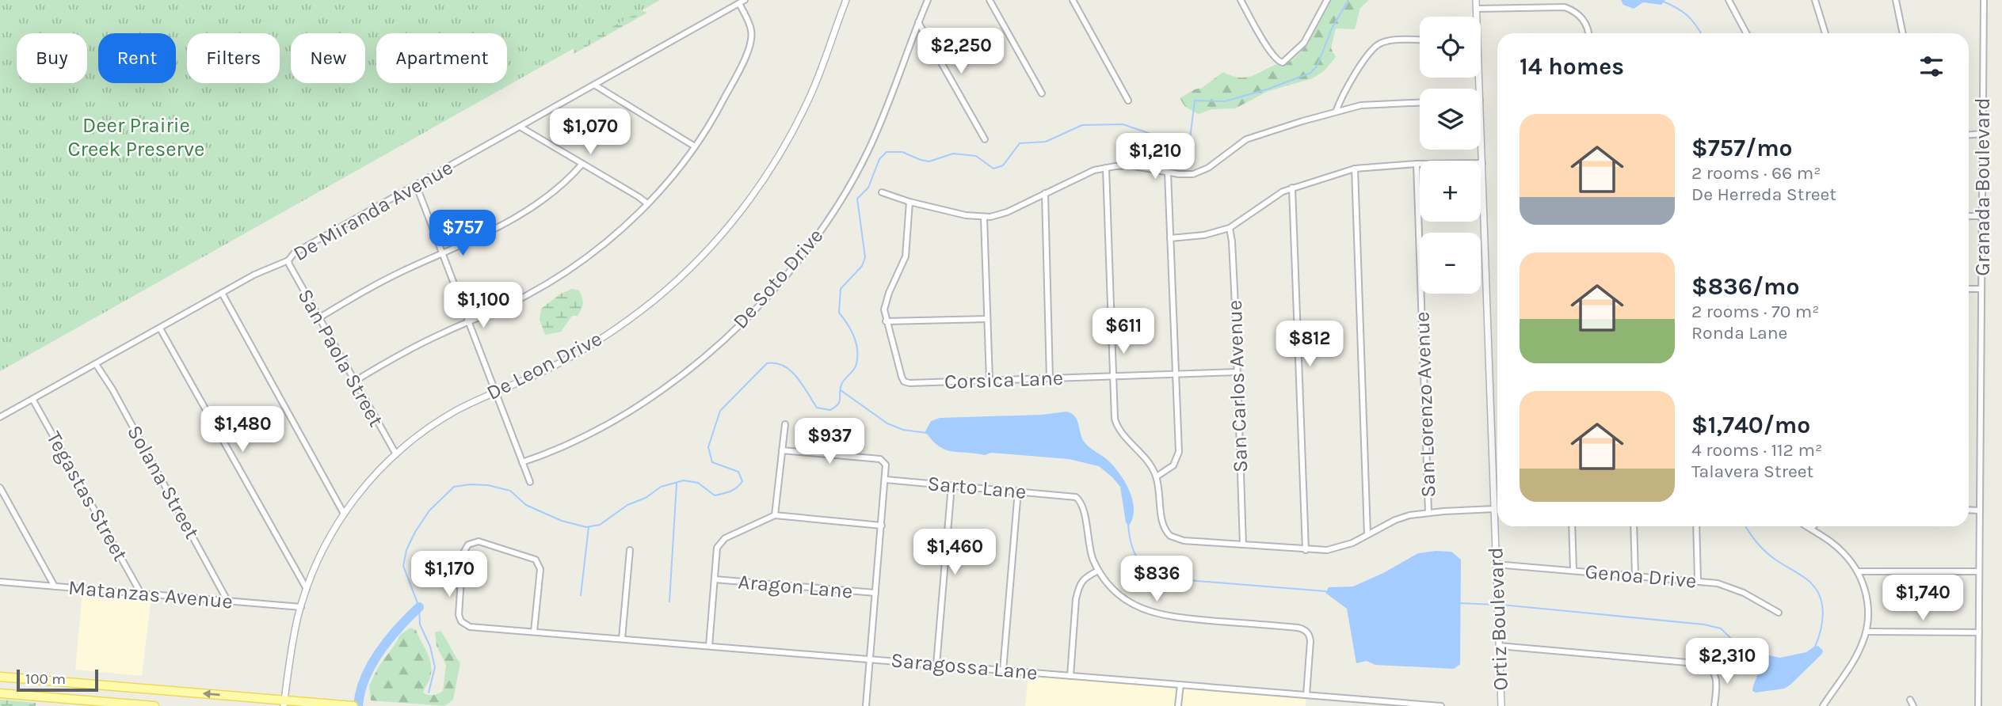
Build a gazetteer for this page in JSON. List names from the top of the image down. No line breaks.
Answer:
{"streets":{"street":["Granada Boulevard","De Miranda Avenue","De Soto Drive","San Paola Street","De Leon Drive","Corsica Lane","San Carlos Avenue","San Lorenzo Avenue","Solana Street","Sarto Lane","Tegastas Street","Genoa Drive","Aragon Lane","Matanzas Avenue","Ortiz Boulevard","Saragossa Lane"]},"crossings":[["De Miranda Avenue","San Paola Street"],["De Miranda Avenue","Solana Street"],["De Miranda Avenue","Tegastas Street"],["San Paola Street","De Leon Drive"],["De Leon Drive","Matanzas Avenue"],["Corsica Lane","San Carlos Avenue"],["Solana Street","Matanzas Avenue"],["Tegastas Street","Matanzas Avenue"],["Genoa Drive","Ortiz Boulevard"]],"parks":["Deer Prairie Creek Preserve"],"scale_bar":"100 m","page":{"map_buttons":["+","−"],"price":["$2,250","$1,070","$1,210","$757","$1,100","$611","$812","$1,480","$937","$1,460","$1,170","$836","$1,740","$2,310"],"chip":["Buy","Rent","Filters","New","Apartment"],"heading":"14 homes","list":[{"name":"$757/mo","note":"2 rooms · 66 m² · De Herreda Street"},{"name":"$836/mo","note":"2 rooms · 70 m² · Ronda Lane"},{"name":"$1,740/mo","note":"4 rooms · 112 m² · Talavera Street"}],"scale":"100 m"}}
